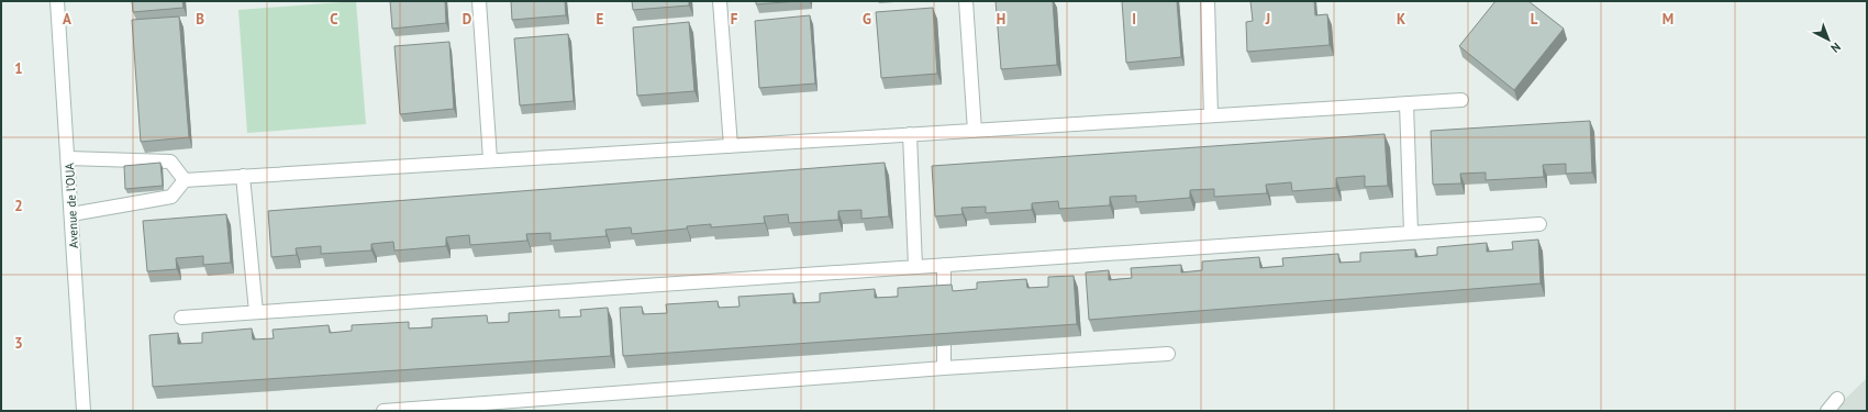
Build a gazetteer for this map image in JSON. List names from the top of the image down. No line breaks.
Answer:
{"streets":{"street":["Avenue de l’OUA"]},"north":"bottom right","grid":{"columns":["A","B","C","D","E","F","G","H","I","J","K","L","M"],"rows":["1","2","3"]}}
